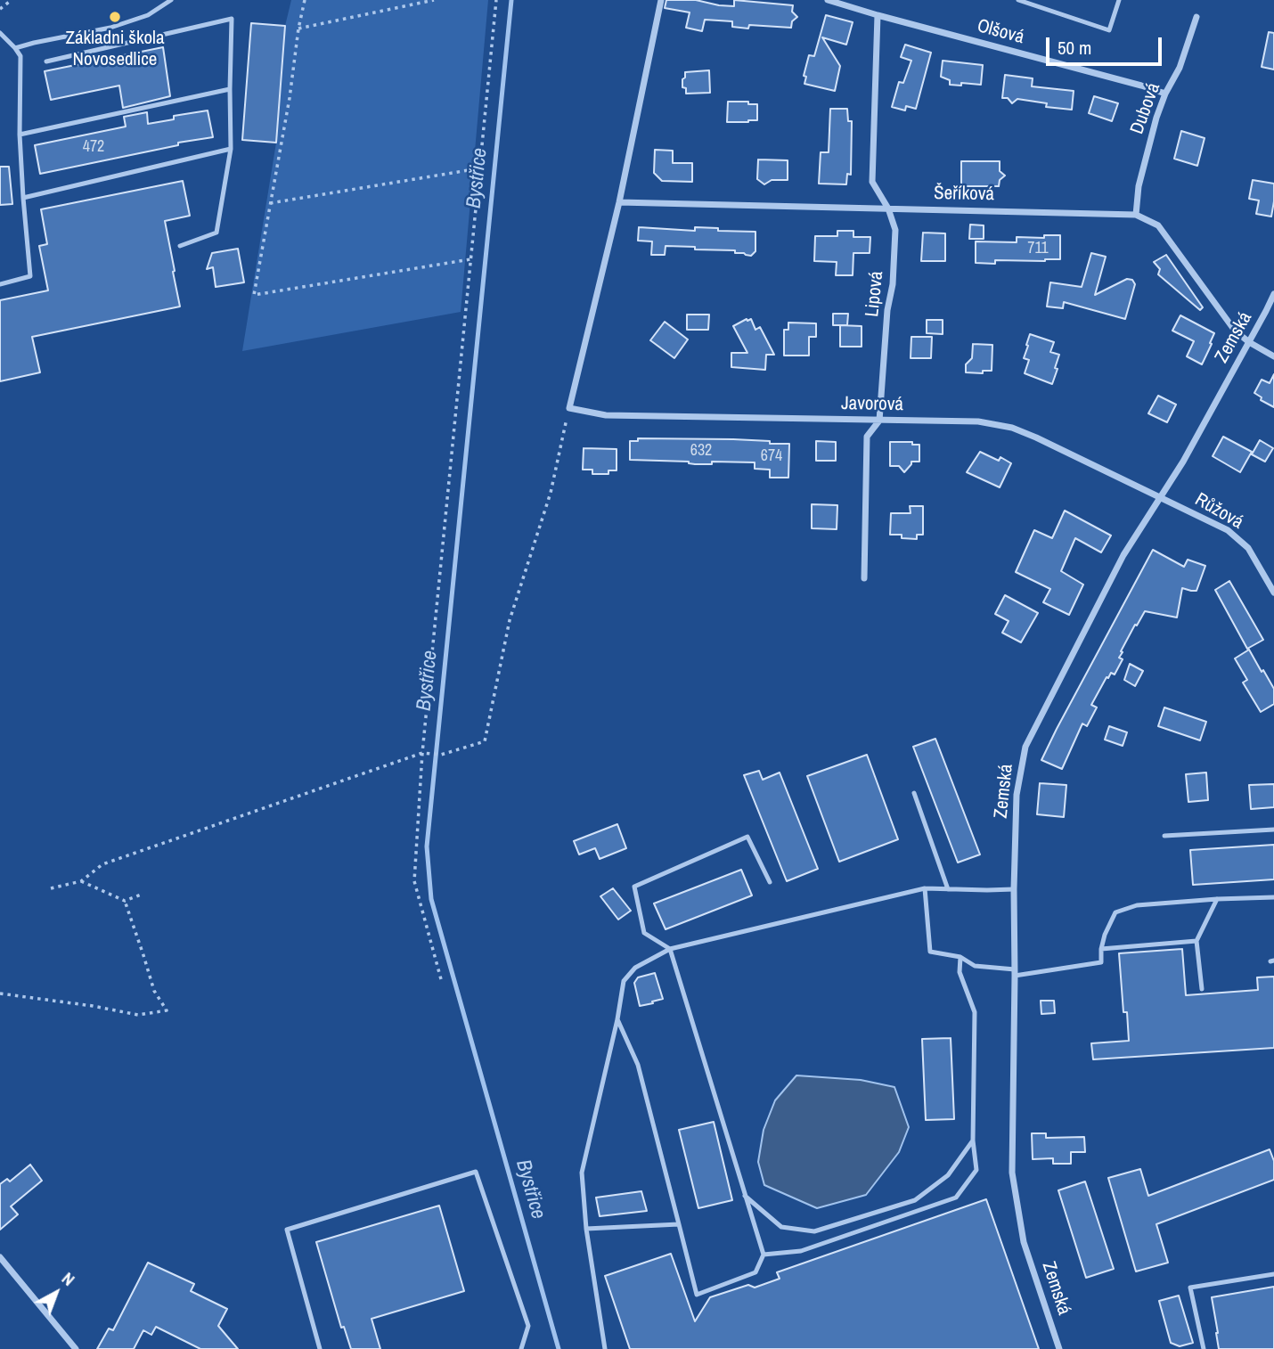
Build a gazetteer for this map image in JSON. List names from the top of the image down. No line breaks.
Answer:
{"streets":{"street":["Olšová","Dubová","Šeříková","Lipová","Zemská","Javorová","Růžová"]},"crossings":[["Olšová","Dubová"],["Olšová","Lipová"],["Dubová","Šeříková"],["Šeříková","Lipová"],["Lipová","Javorová"],["Zemská","Javorová"],["Zemská","Růžová"],["Javorová","Růžová"]],"water":["Bystřice"],"places":["Základni škola Novosedlice"],"house_numbers":["472","711","632","674"],"scale_bar":"50 m","north":"top right"}
